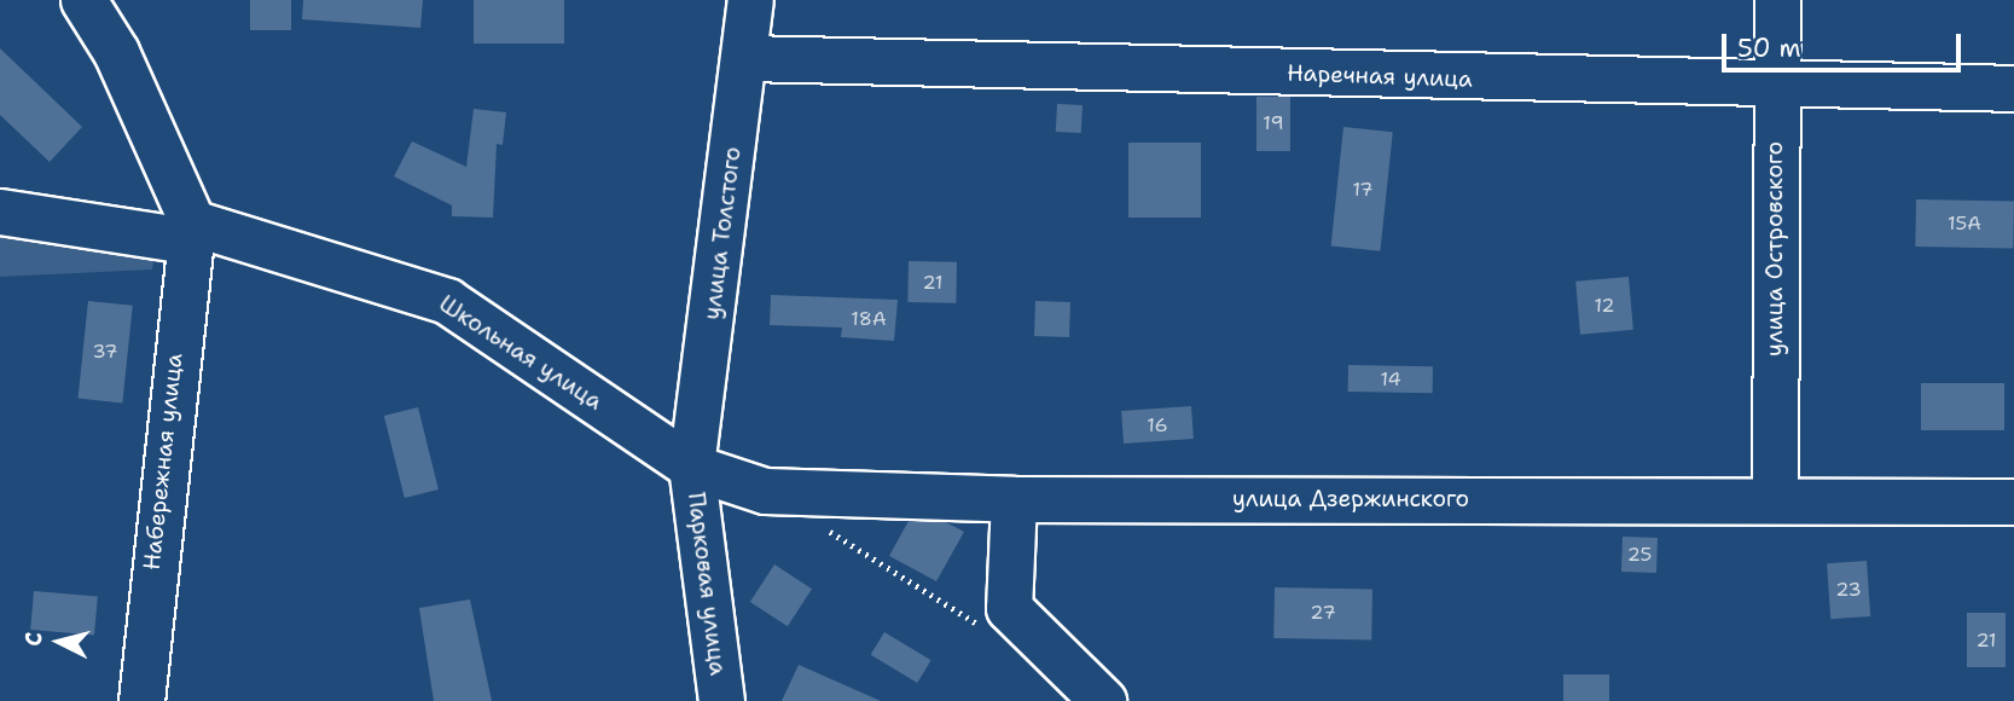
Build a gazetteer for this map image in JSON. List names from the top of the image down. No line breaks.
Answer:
{"streets":{"street":["Наречная улица","улица Толстого","улица Островского","Школьная улица","Набережная улица","улица Дзержинского","Парковая улица"]},"crossings":[["Наречная улица","улица Толстого"],["Наречная улица","улица Островского"],["улица Толстого","Школьная улица"],["улица Толстого","улица Дзержинского"],["улица Толстого","Парковая улица"],["улица Островского","улица Дзержинского"],["Школьная улица","Набережная улица"],["Школьная улица","улица Дзержинского"],["Школьная улица","Парковая улица"],["улица Дзержинского","Парковая улица"]],"house_numbers":["19","17","15А","21","12","18А","37","14","16","25","23","27","21"],"scale_bar":"50 m","north":"left"}
